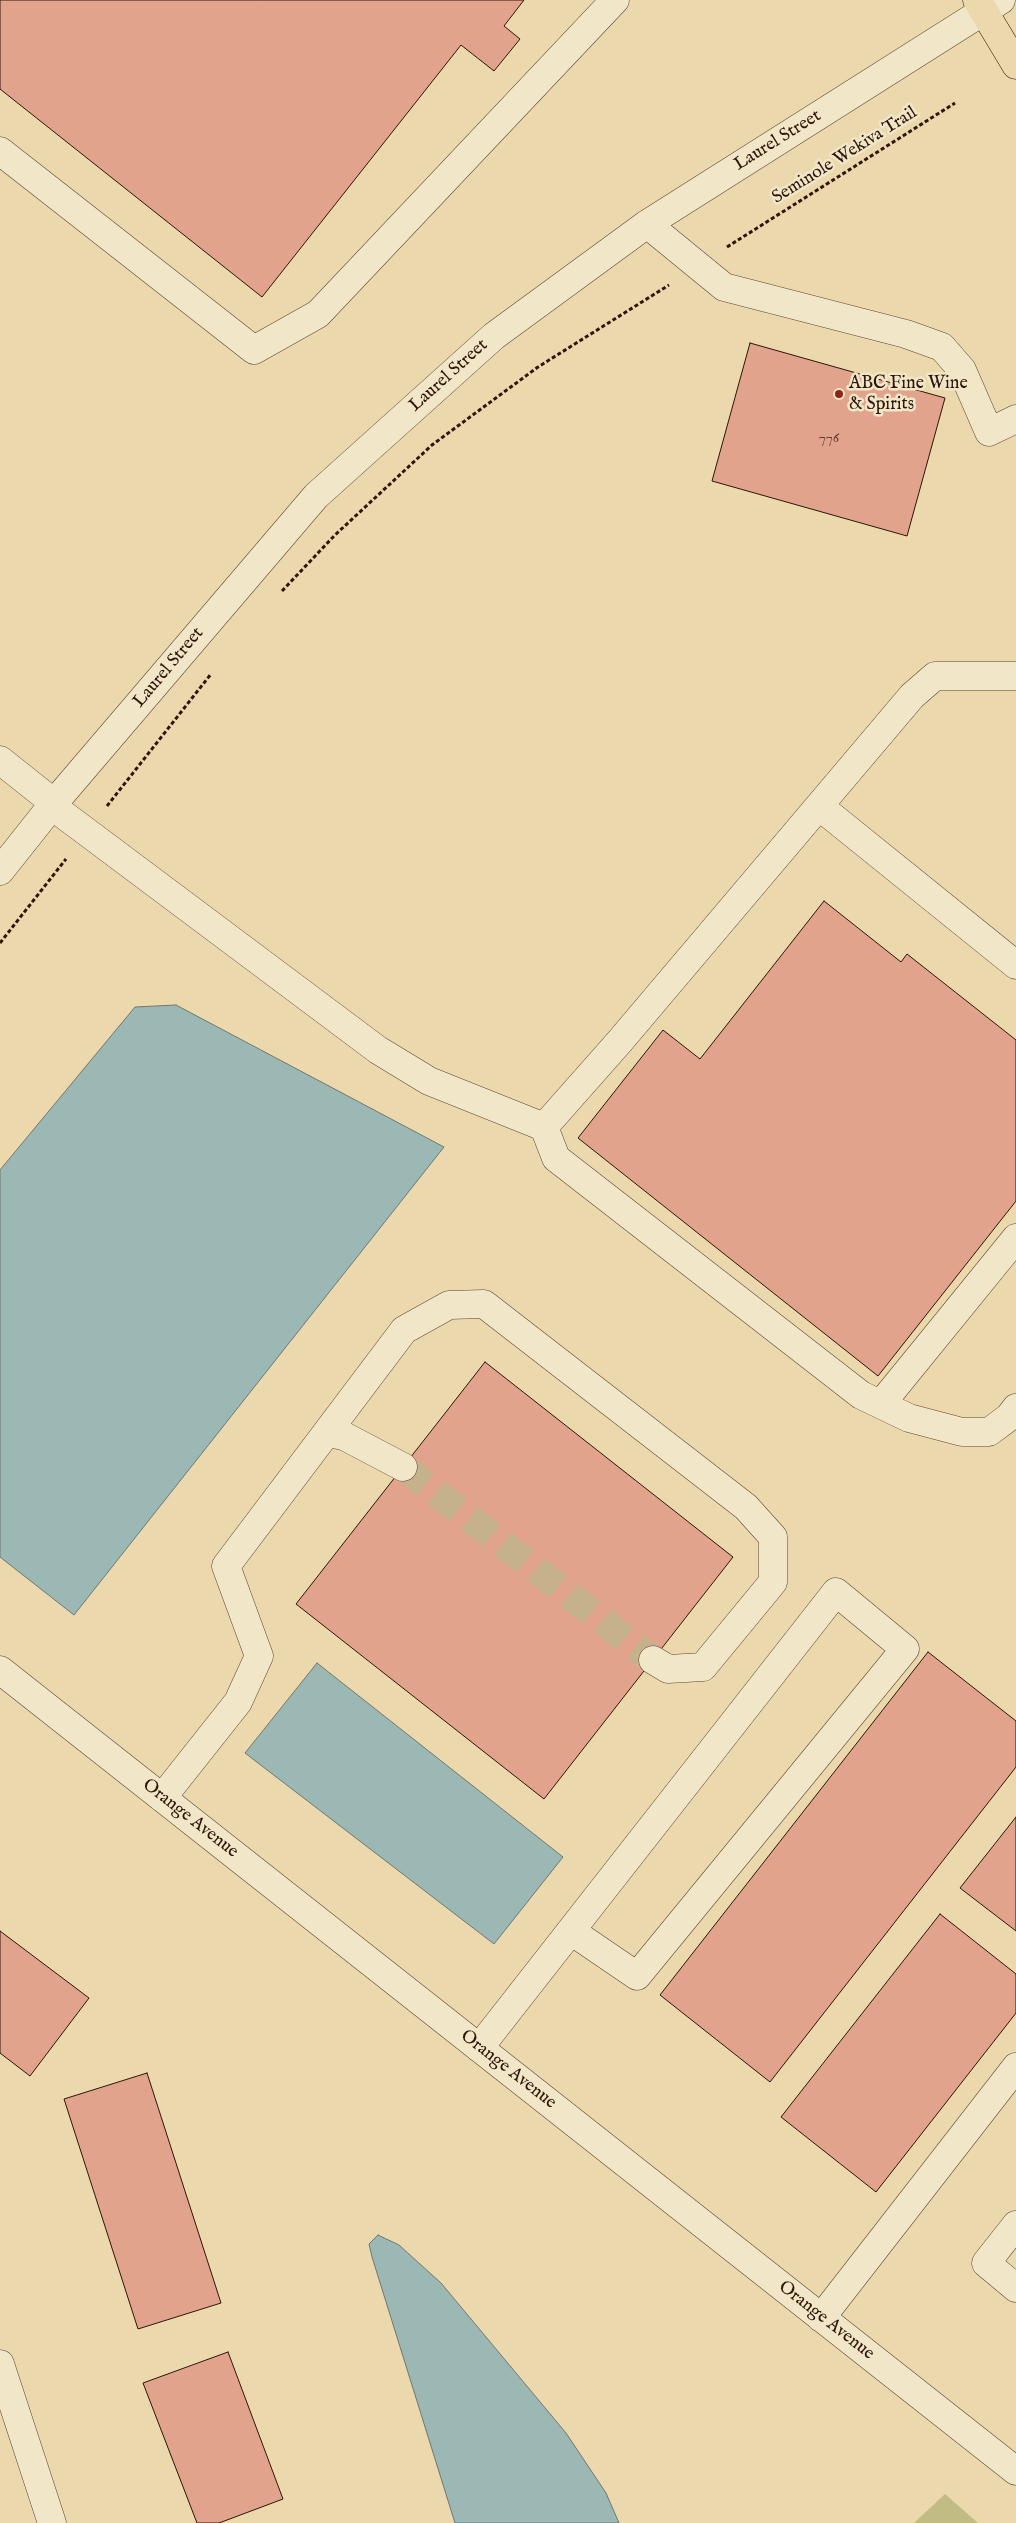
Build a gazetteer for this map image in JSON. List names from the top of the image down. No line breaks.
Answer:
{"streets":{"street":["Laurel Street","Orange Avenue"],"path":["Seminole Wekiva Trail"]},"places":["ABC Fine Wine & Spirits"],"house_numbers":["776"]}
